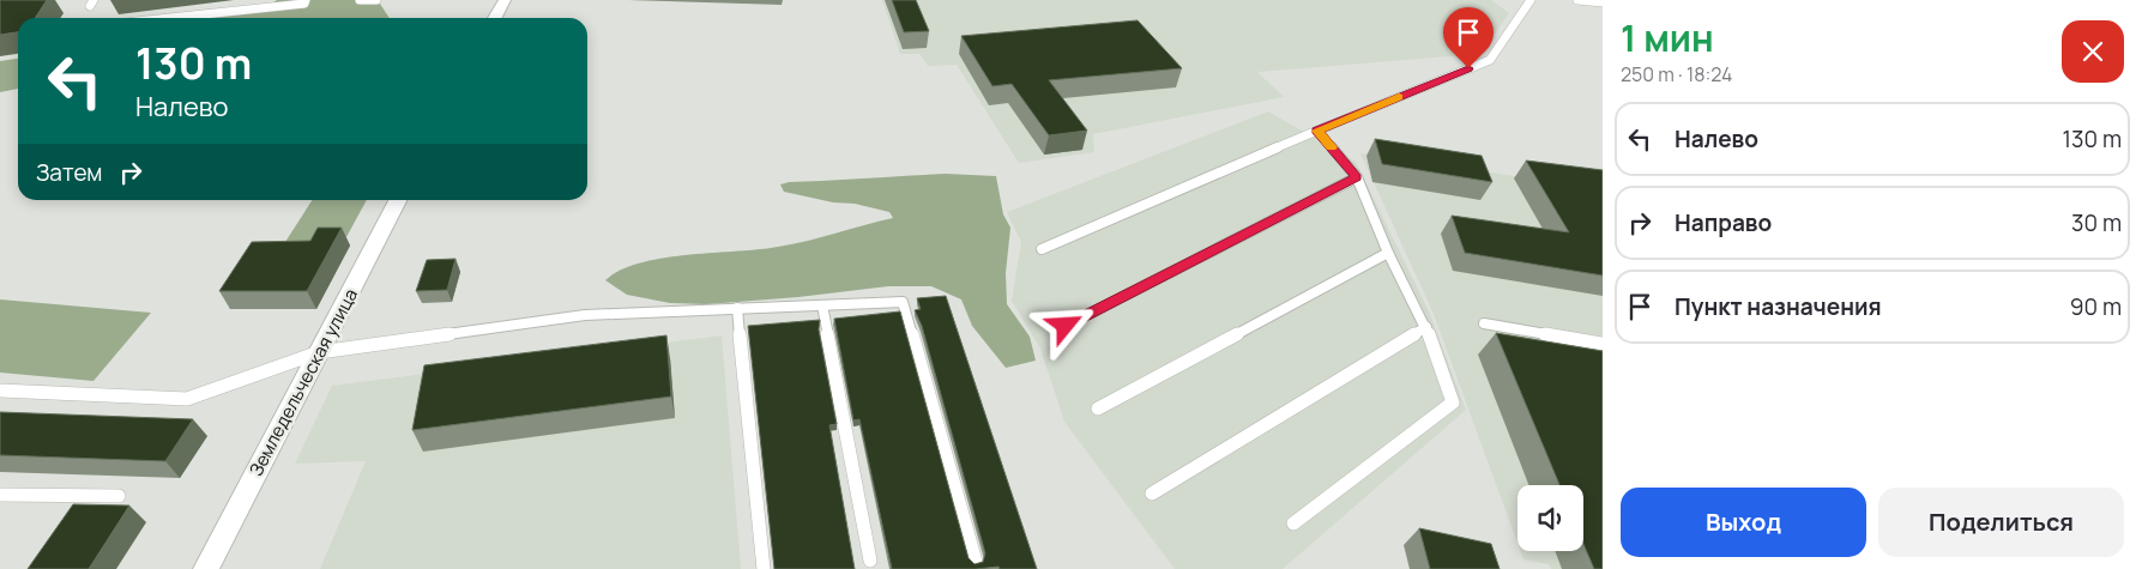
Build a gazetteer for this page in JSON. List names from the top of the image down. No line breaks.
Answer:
{"streets":{"street":["Земледельческая улица"]},"page":{"heading":["1 мин","250 m · 18:24"],"turn":["130 m","Налево"],"list":[{"name":"Налево","value":"130 m"},{"name":"Направо","value":"30 m"},{"name":"Пункт назначения","value":"90 m"}],"then":"Затем","buttons":["Выход","Поделиться"]}}
